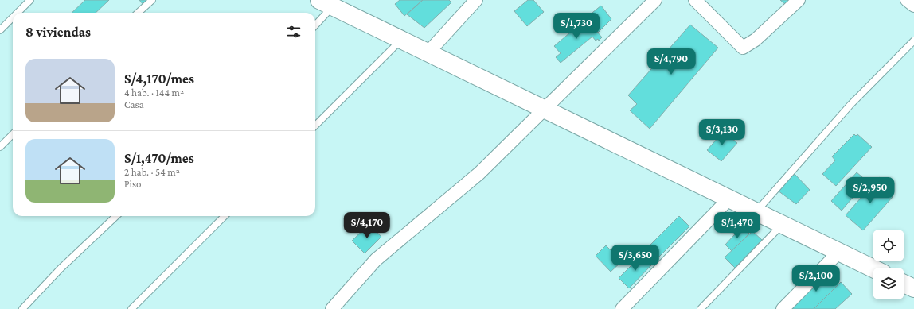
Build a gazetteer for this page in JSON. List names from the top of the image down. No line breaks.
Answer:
{"page":{"price":["S/1,730","S/4,790","S/3,130","S/2,950","S/4,170","S/1,470","S/3,650","S/2,100"],"heading":"8 viviendas","list":[{"name":"S/4,170/mes","note":"4 hab. · 144 m² · Casa"},{"name":"S/1,470/mes","note":"2 hab. · 54 m² · Piso"}]}}
